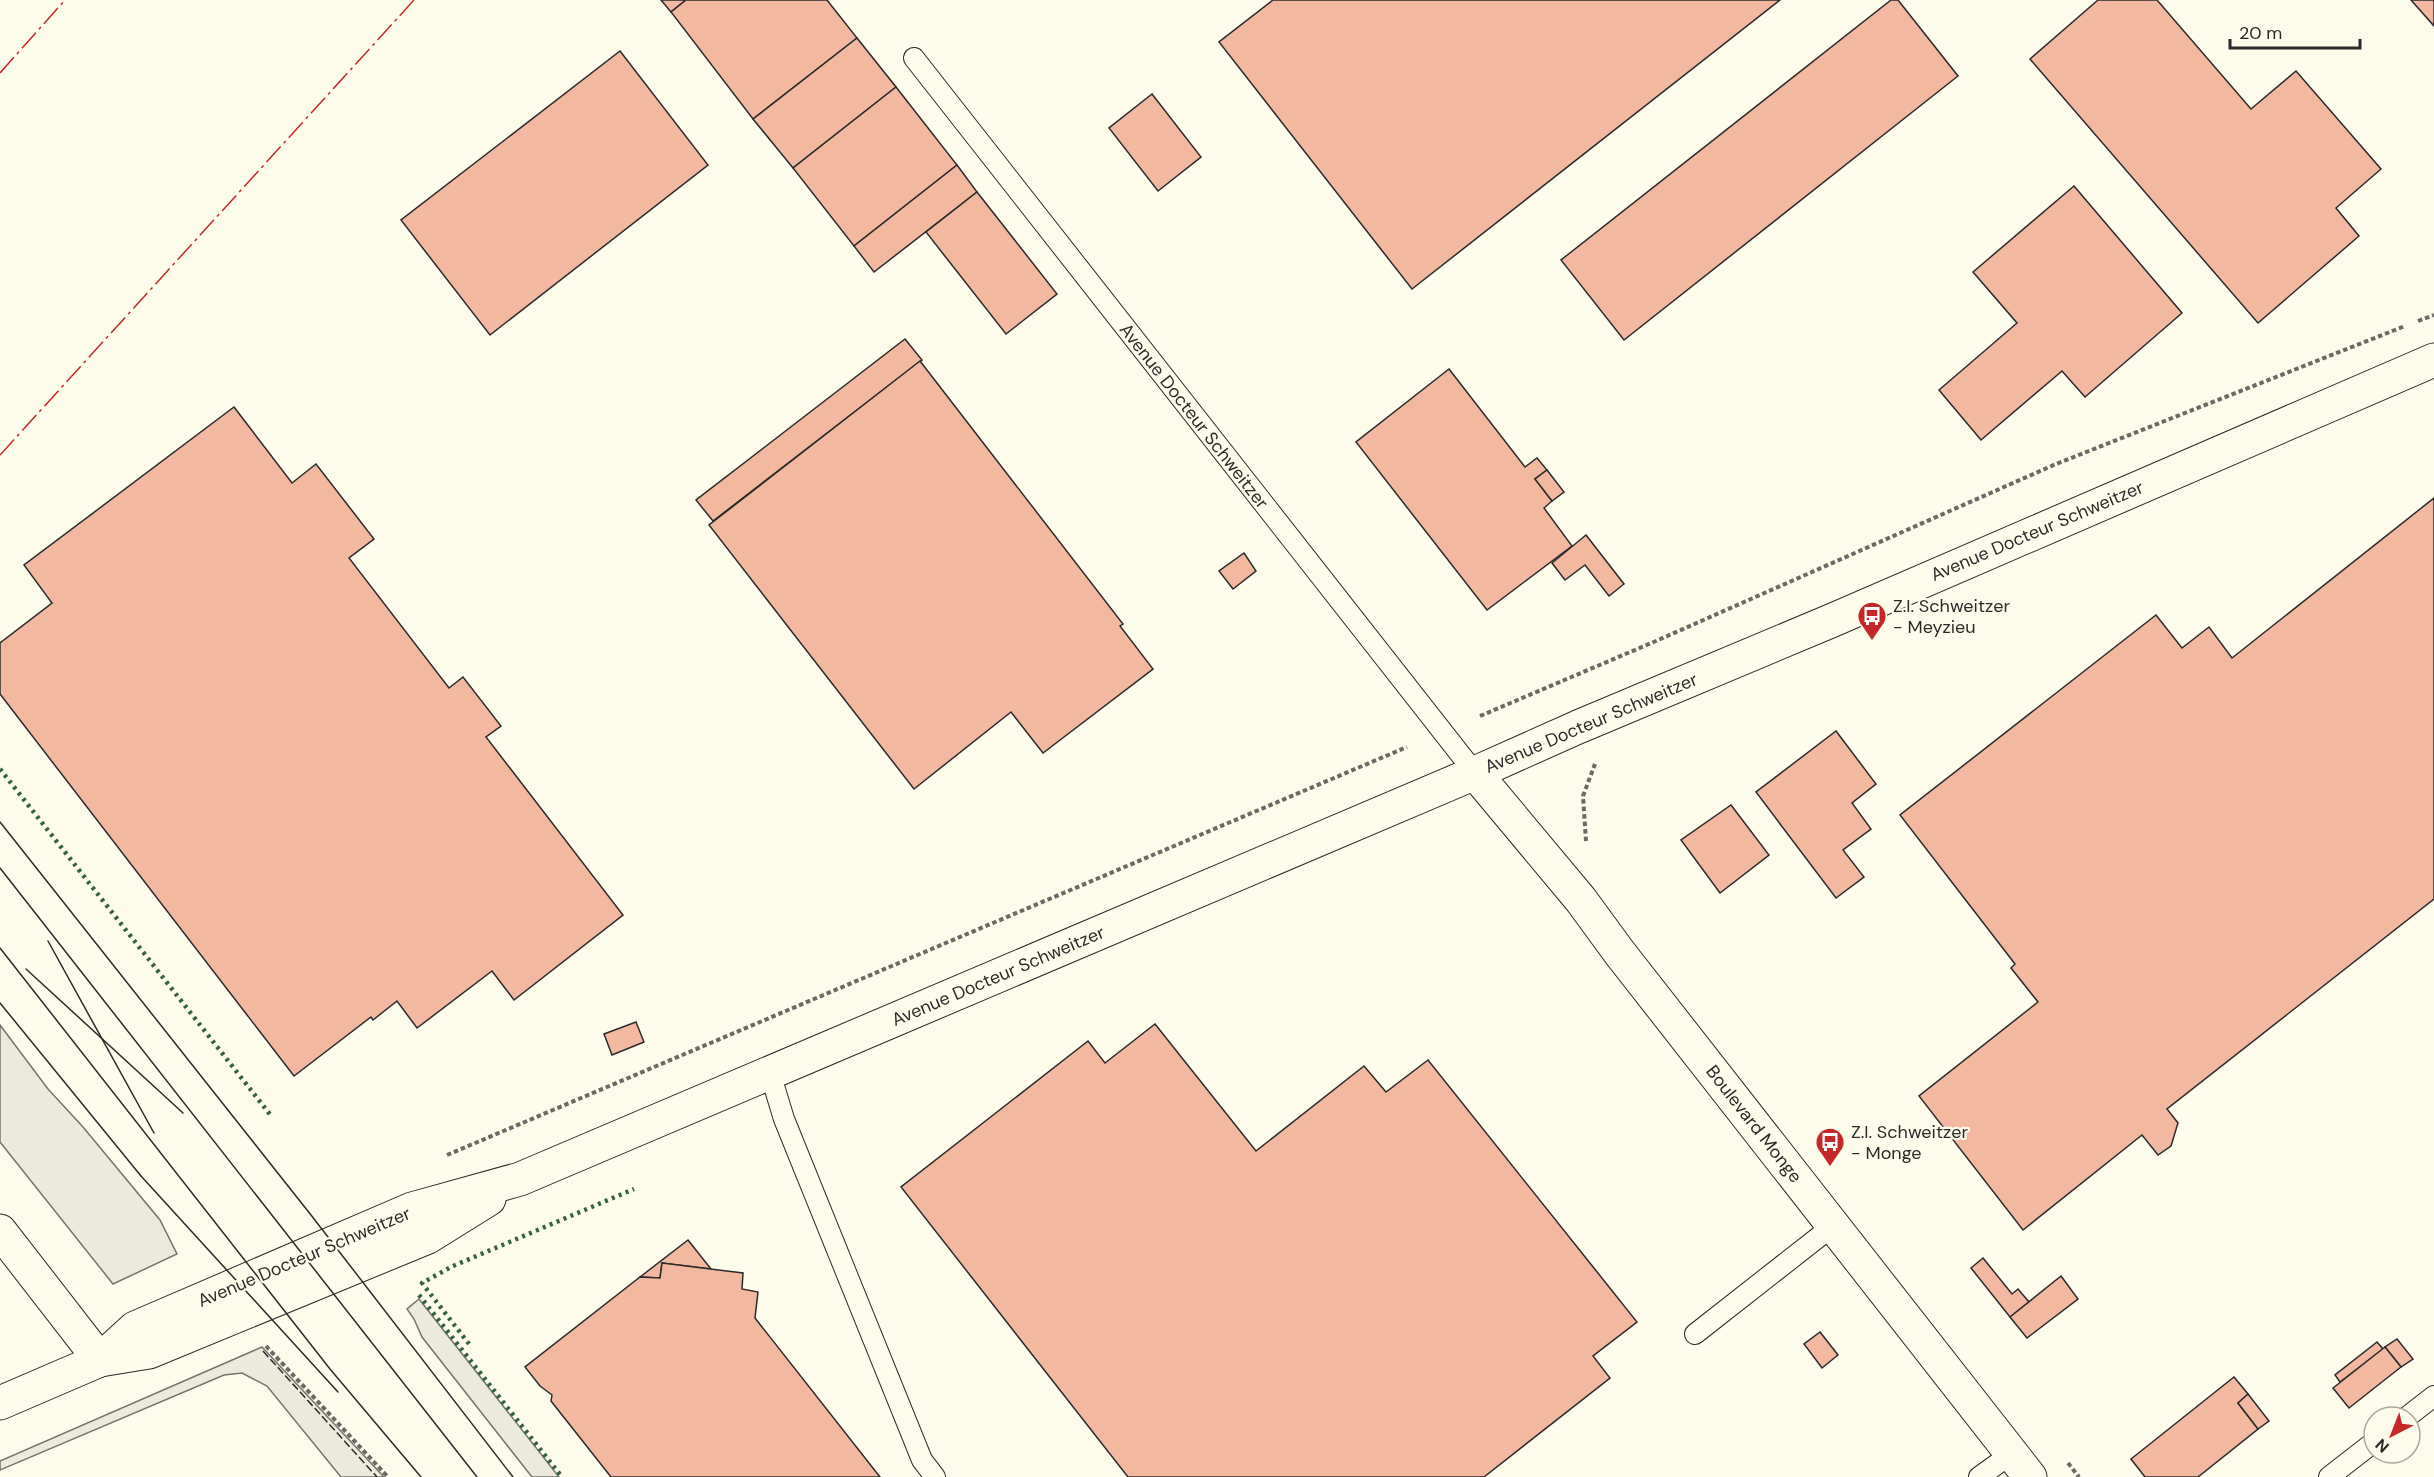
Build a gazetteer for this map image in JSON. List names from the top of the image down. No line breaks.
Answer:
{"streets":{"street":["Avenue Docteur Schweitzer","Boulevard Monge"]},"crossings":[["Avenue Docteur Schweitzer","Boulevard Monge"]],"places":{"bus stop":["Z.I. Schweitzer - Meyzieu","Z.I. Schweitzer - Monge"]},"scale_bar":"20 m","north":"bottom left"}
